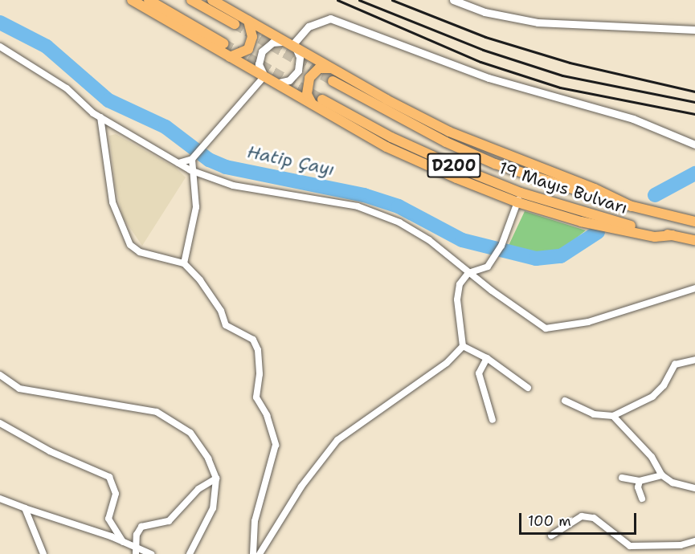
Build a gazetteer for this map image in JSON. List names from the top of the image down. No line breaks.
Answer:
{"streets":{"highway":["D200","19 Mayıs Bulvarı"]},"water":["Hatip Çayı"],"scale_bar":"100 m"}
